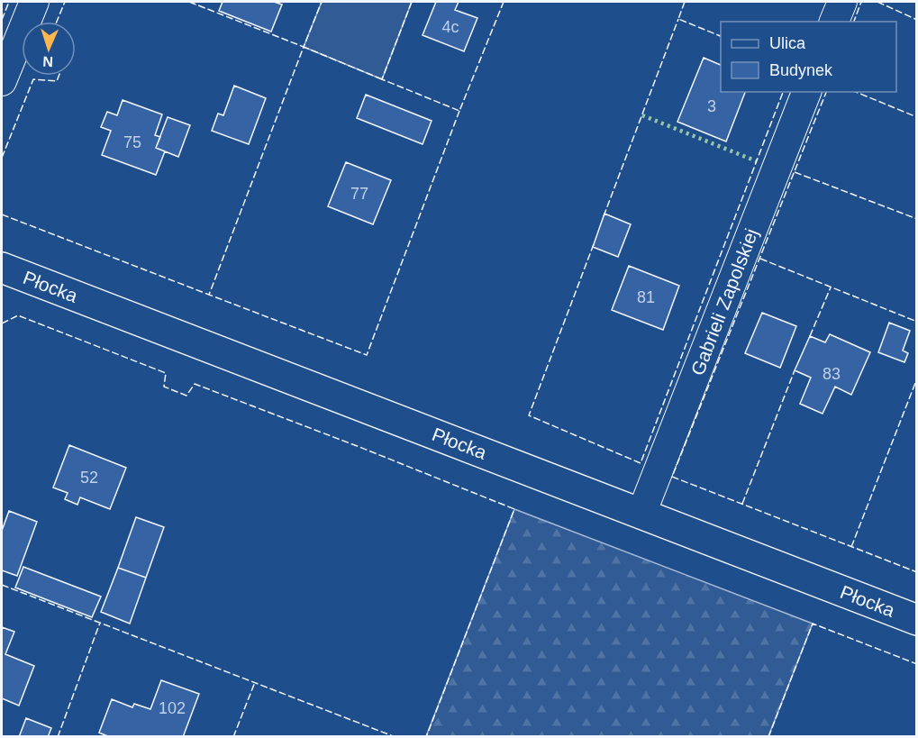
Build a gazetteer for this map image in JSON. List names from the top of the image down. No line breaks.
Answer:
{"streets":{"street":["Płocka","Gabrieli Zapolskiej"]},"crossings":[["Płocka","Gabrieli Zapolskiej"]],"house_numbers":["4c","3","75","77","81","83","52","102"],"legend":["Ulica","Budynek"],"north":"bottom"}
